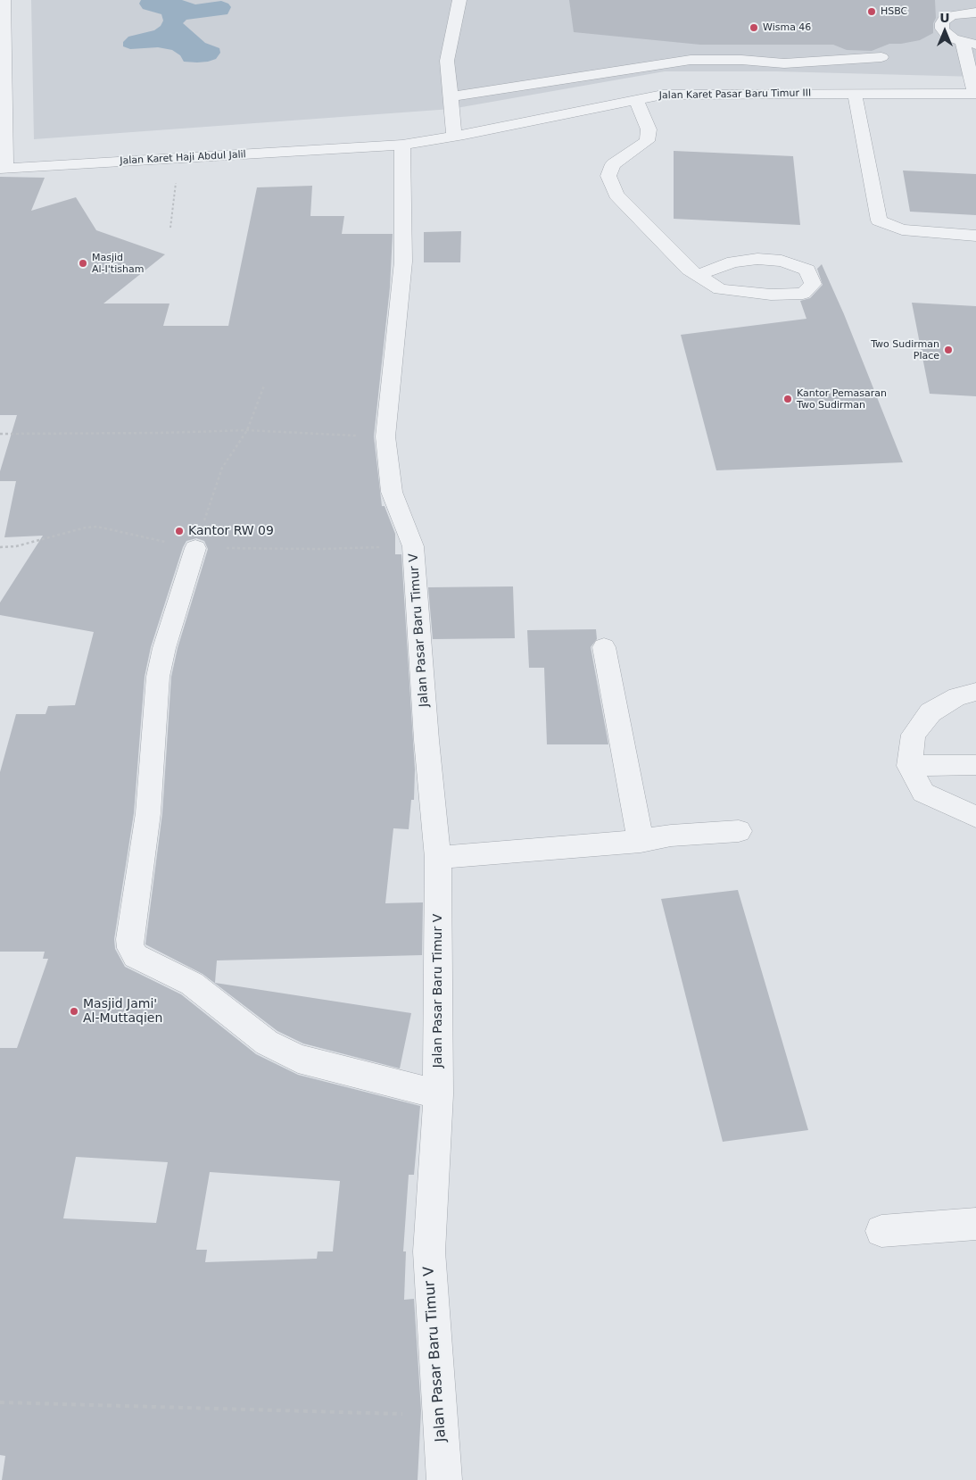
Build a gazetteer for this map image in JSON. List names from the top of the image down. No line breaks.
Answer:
{"streets":{"street":["Jalan Karet Pasar Baru Timur III","Jalan Karet Haji Abdul Jalil","Jalan Pasar Baru Timur V"]},"crossings":[["Jalan Karet Pasar Baru Timur III","Jalan Karet Haji Abdul Jalil"],["Jalan Karet Pasar Baru Timur III","Jalan Pasar Baru Timur V"]],"places":["HSBC","Wisma 46","Masjid Al-I'tisham","Two Sudirman Place","Kantor Pemasaran Two Sudirman","Kantor RW 09","Masjid Jami' Al-Muttaqien"],"north":"top"}
